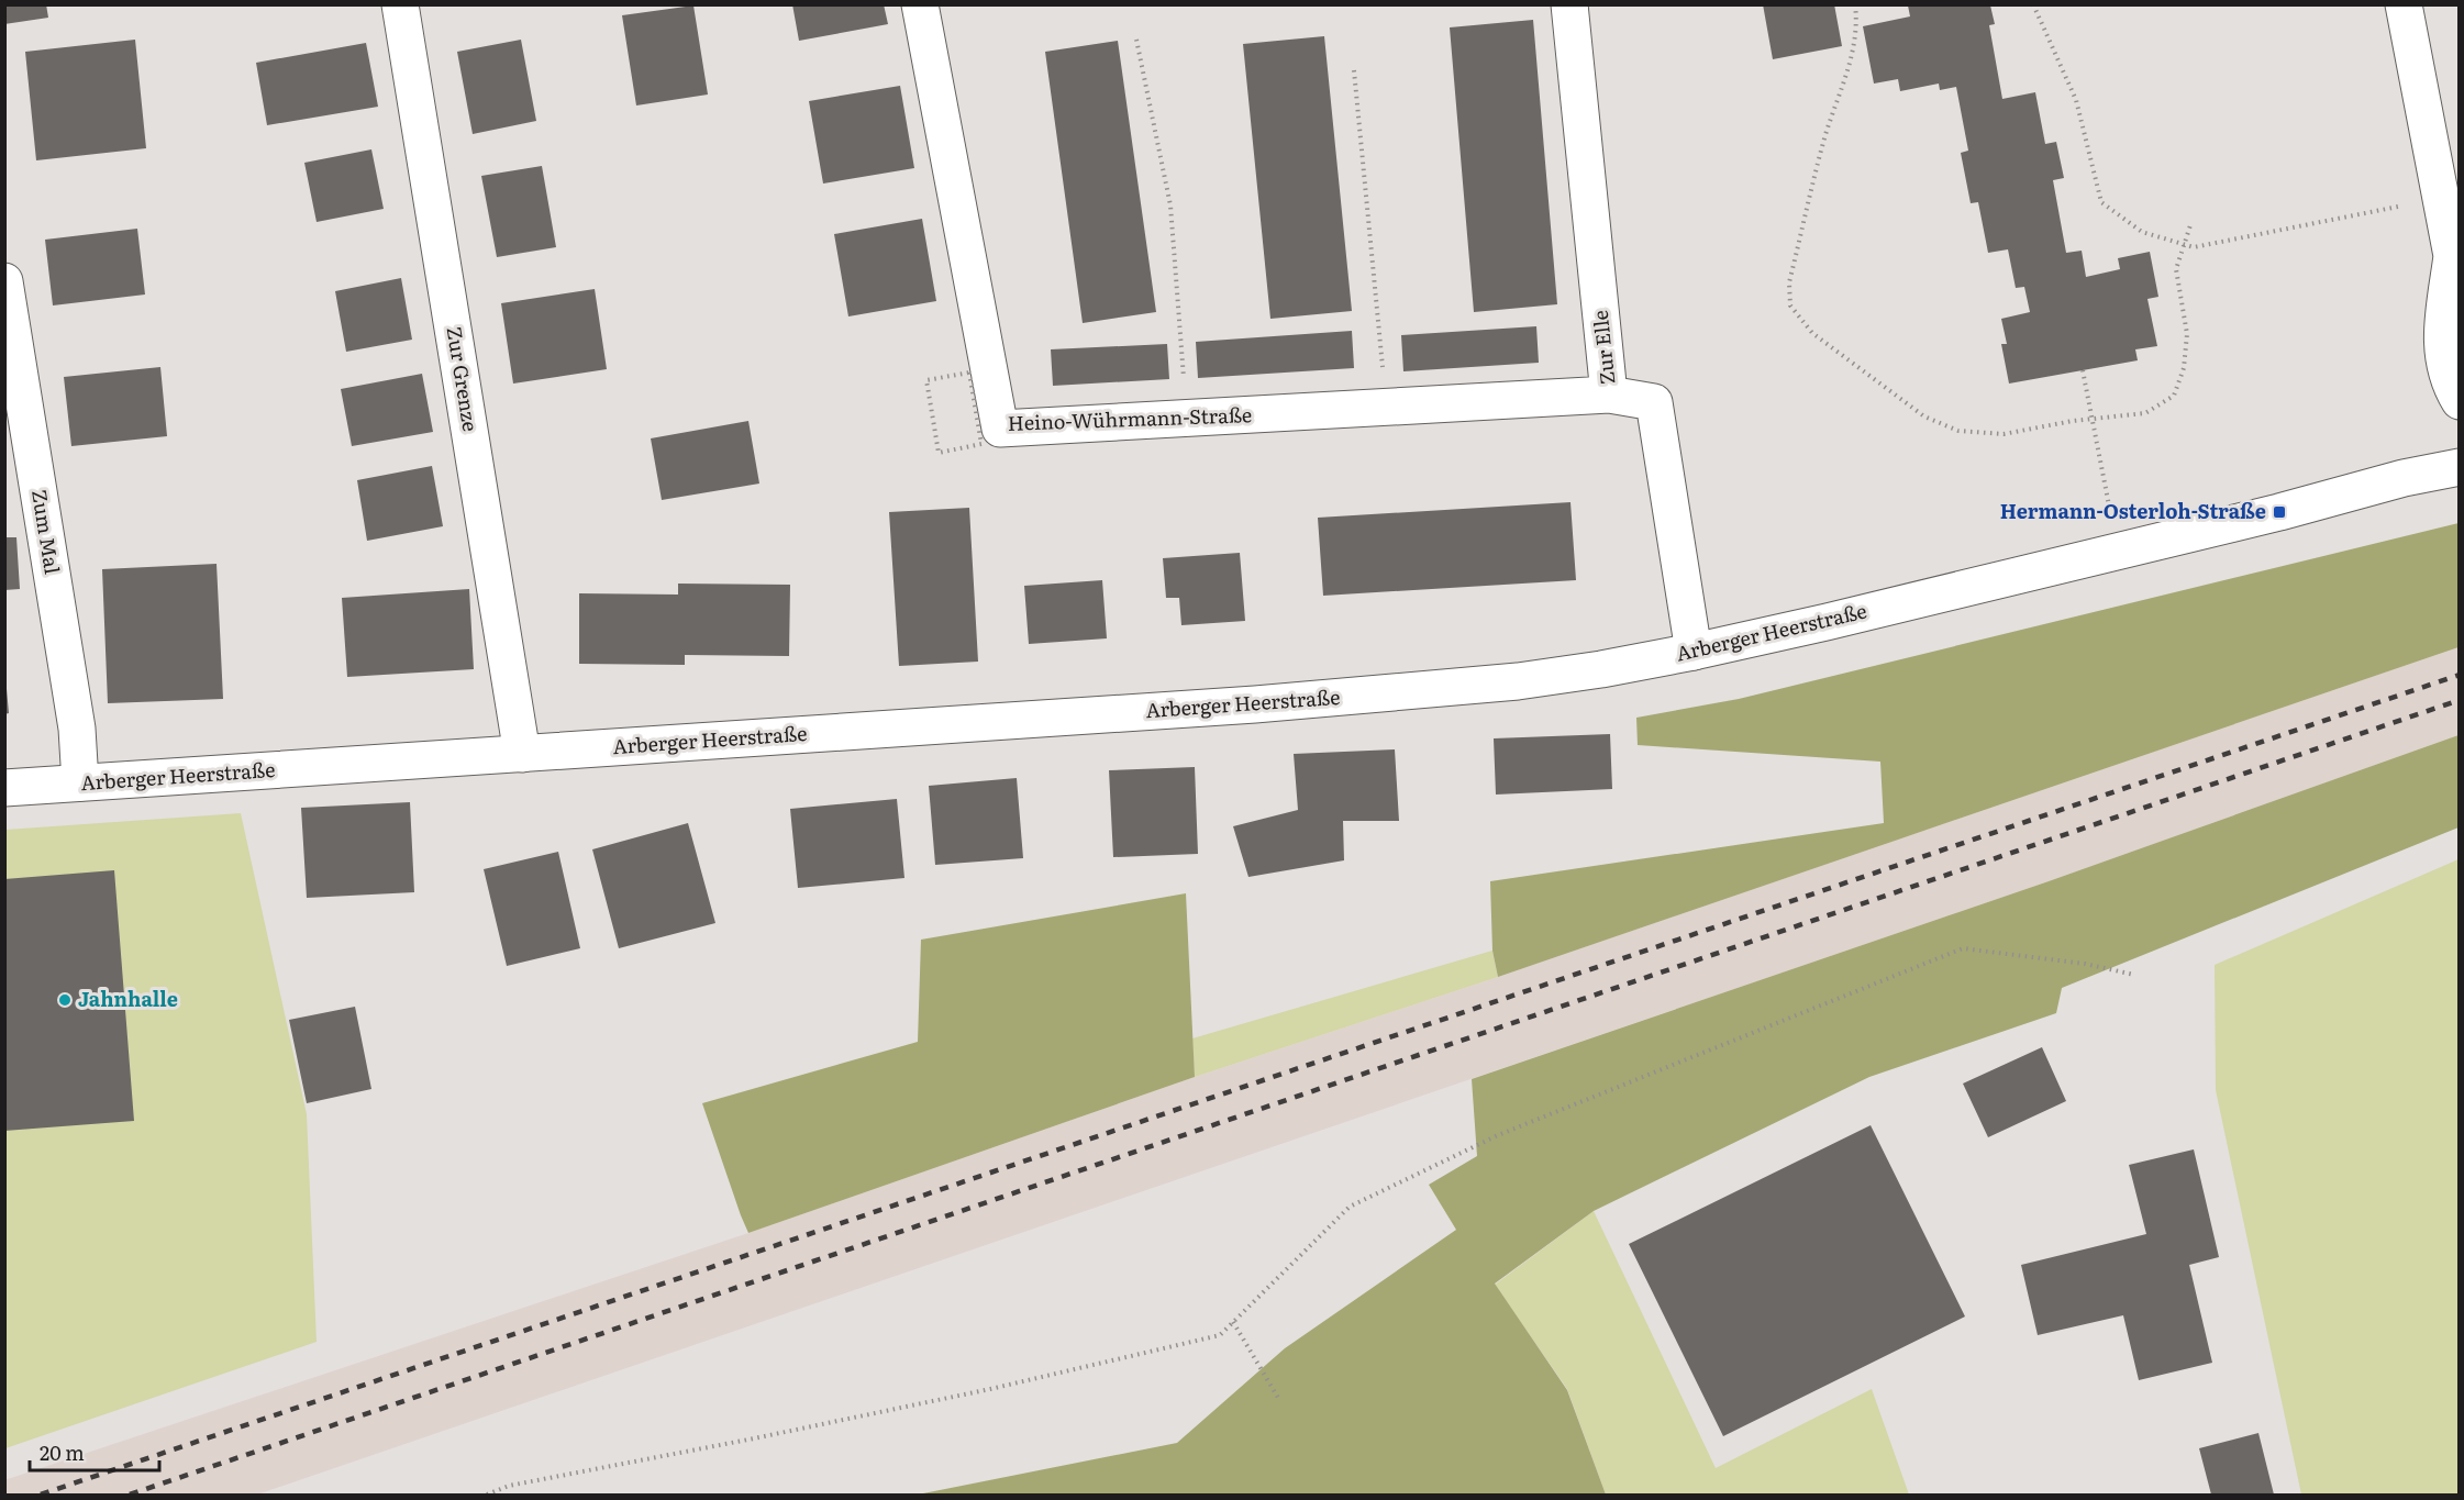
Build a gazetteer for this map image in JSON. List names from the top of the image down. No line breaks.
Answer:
{"streets":{"street":["Zur Elle","Zur Grenze","Heino-Wührmann-Straße","Zum Mal","Arberger Heerstraße"]},"crossings":[["Zur Elle","Heino-Wührmann-Straße"],["Zur Elle","Arberger Heerstraße"],["Zur Grenze","Arberger Heerstraße"],["Zum Mal","Arberger Heerstraße"]],"places":{"transit":["Hermann-Osterloh-Straße"],"other":["Jahnhalle"]},"scale_bar":"20 m"}
